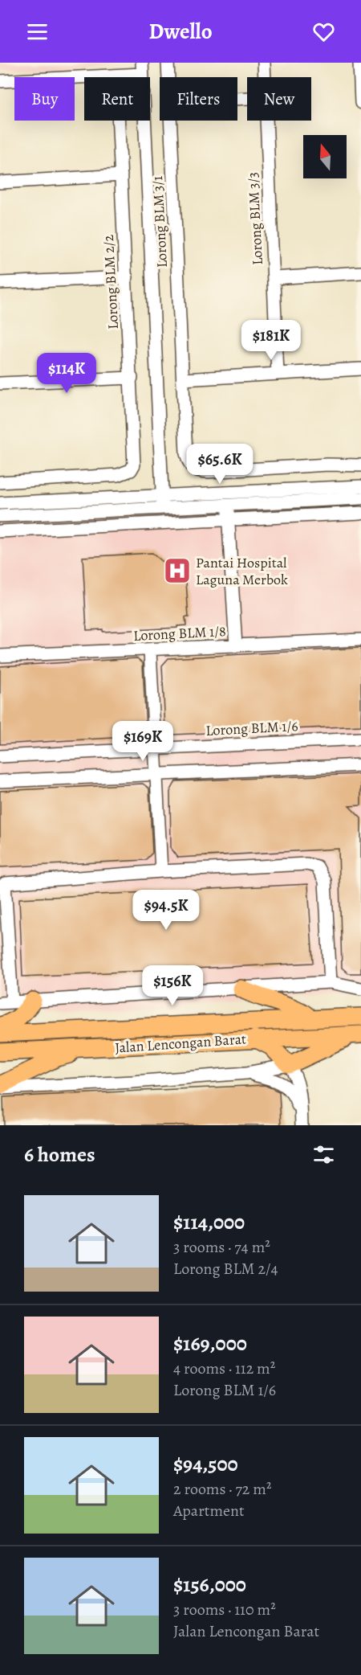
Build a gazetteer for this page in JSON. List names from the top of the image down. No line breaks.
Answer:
{"streets":{"highway":["Jalan Lencongan Barat"],"street":["Lorong BLM 3/3","Lorong BLM 3/1","Lorong BLM 2/2","Lorong BLM 1/8","Lorong BLM 1/6"]},"places":{"hospital":["Pantai Hospital Laguna Merbok"]},"north":"top","page":{"header":"Dwello","chip":["Buy","Rent","Filters","New"],"price":["$181K","$114K","$65.6K","$169K","$94.5K","$156K"],"heading":"6 homes","list":[{"name":"$114,000","note":"3 rooms · 74 m² · Lorong BLM 2/4"},{"name":"$169,000","note":"4 rooms · 112 m² · Lorong BLM 1/6"},{"name":"$94,500","note":"2 rooms · 72 m² · Apartment"},{"name":"$156,000","note":"3 rooms · 110 m² · Jalan Lencongan Barat"}]}}
